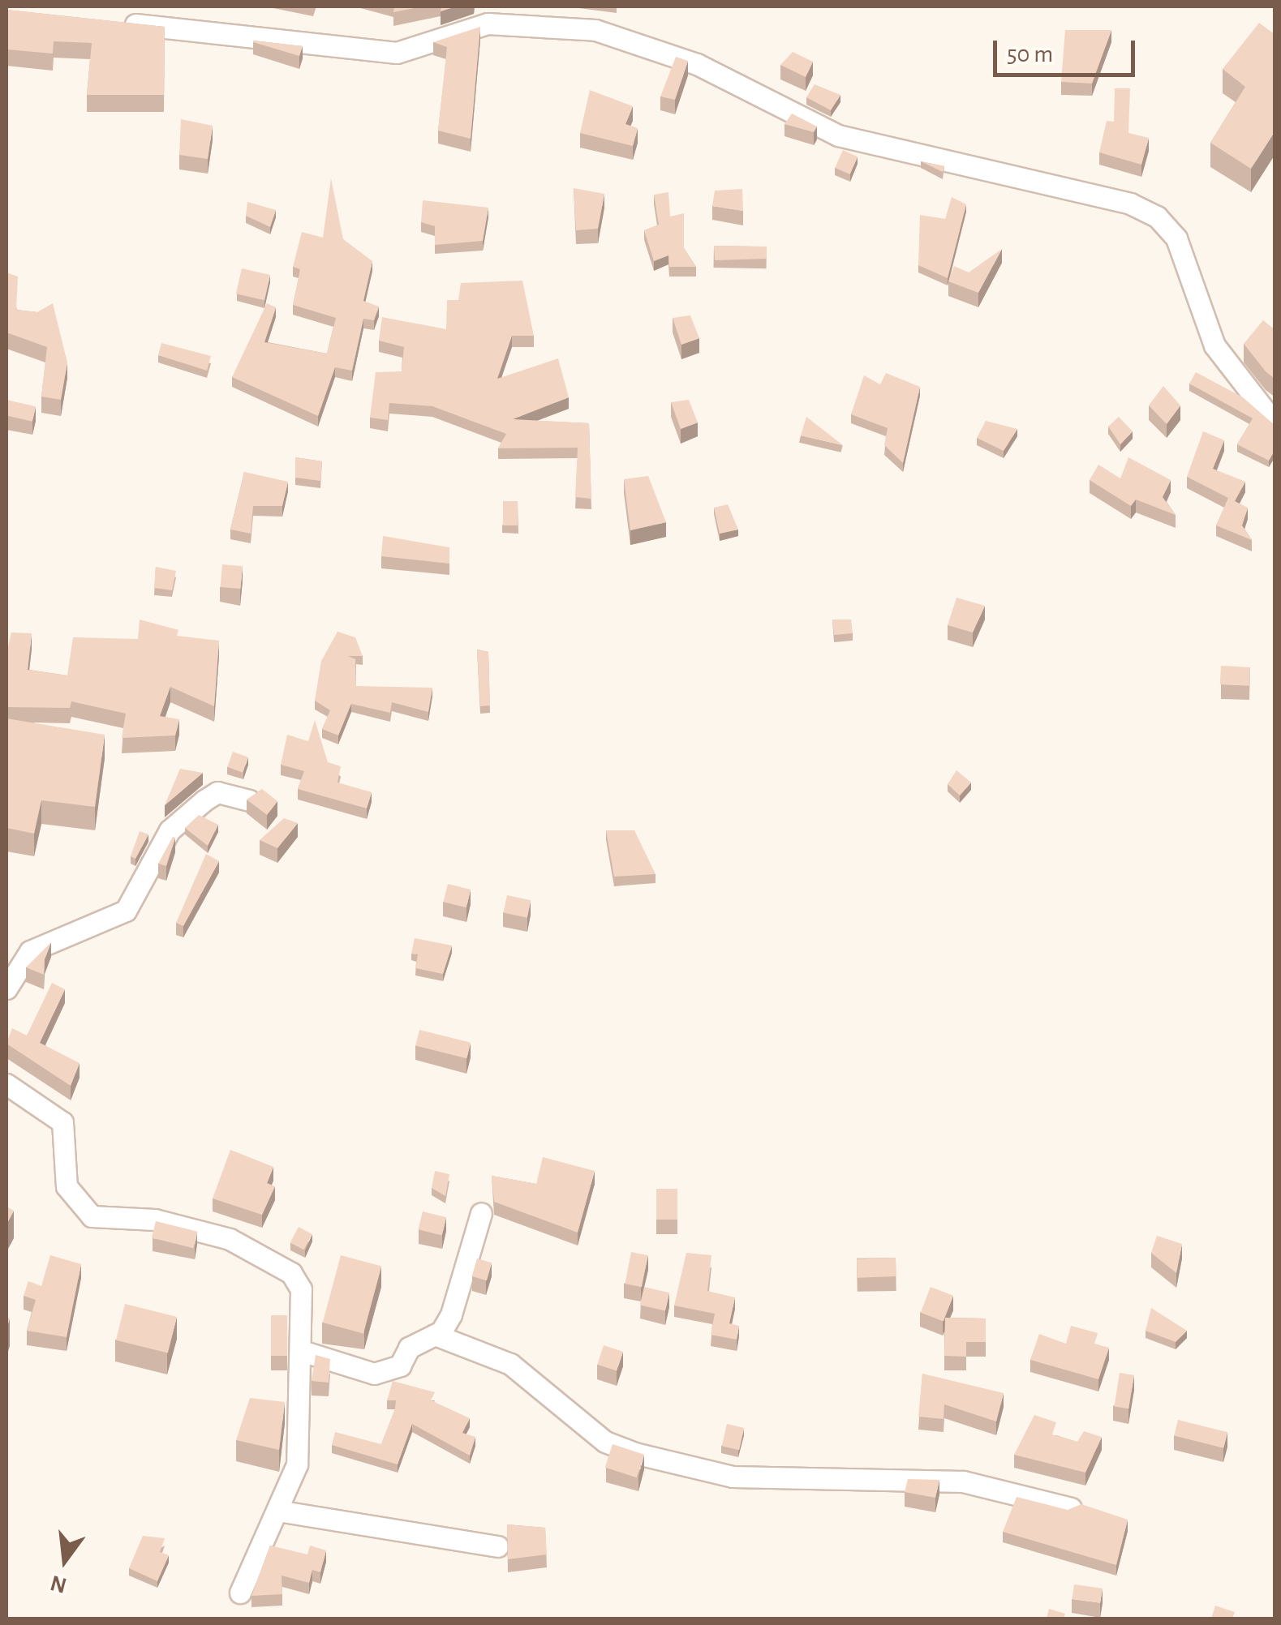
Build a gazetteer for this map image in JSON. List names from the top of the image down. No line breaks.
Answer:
{"scale_bar":"50 m","north":"bottom"}
